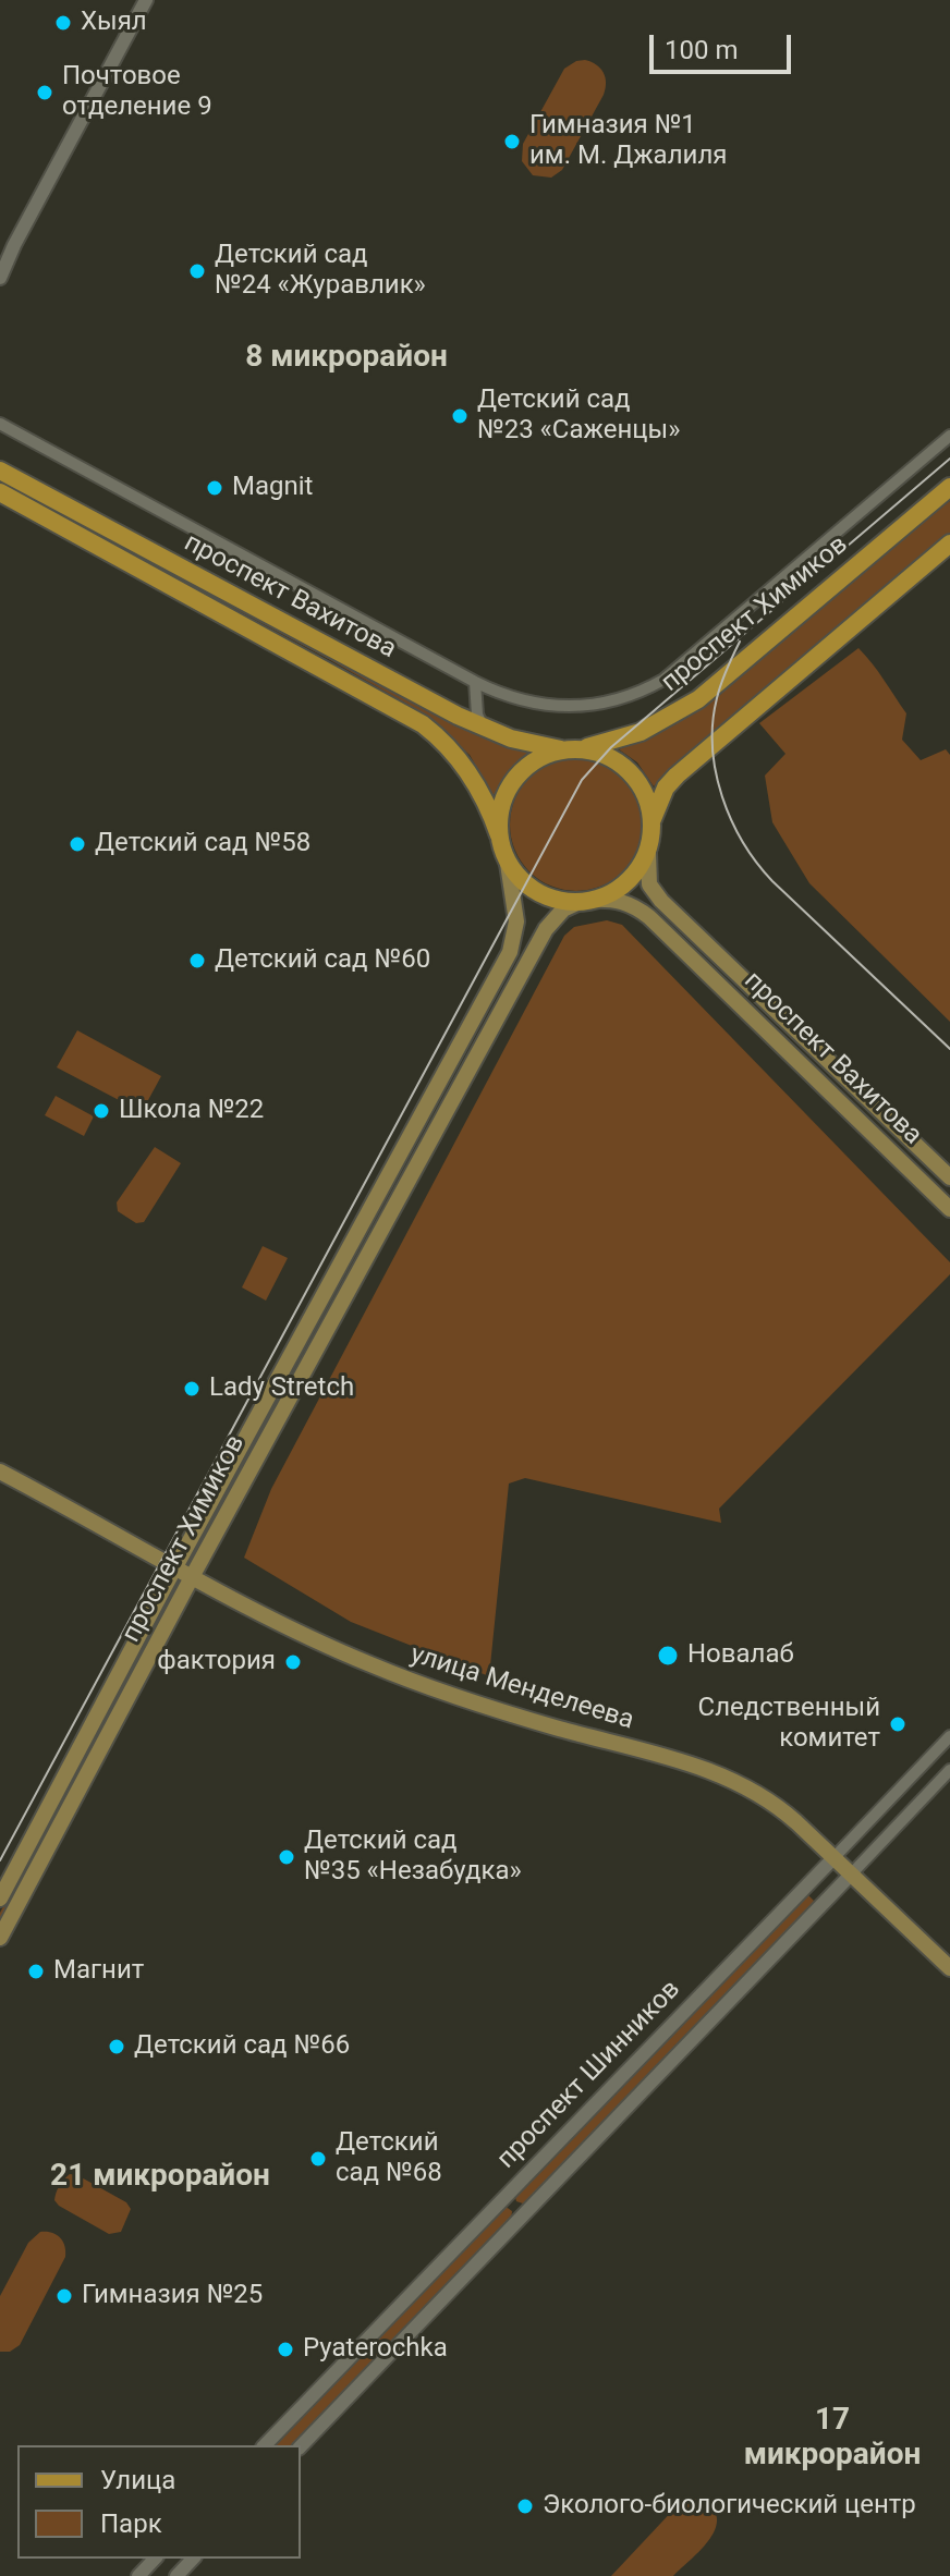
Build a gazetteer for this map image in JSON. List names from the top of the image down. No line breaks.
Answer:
{"streets":{"main road":["проспект Вахитова","проспект Химиков","улица Менделеева"],"street":["проспект Шинников"]},"crossings":[["проспект Вахитова","проспект Химиков"],["проспект Химиков","улица Менделеева"],["улица Менделеева","проспект Шинников"]],"districts":["8 микрорайон","21 микрорайон","17 микрорайон"],"places":["Хыял","Почтовое отделение 9","Гимназия №1 им. М. Джалиля","Детский сад №24 «Журавлик»","Детский сад №23 «Саженцы»","Magnit","Детский сад №58","Детский сад №60","Школа №22","Lady Stretch","Новалаб","фактория","Следственный комитет","Детский сад №35 «Незабудка»","Магнит","Детский сад №66","Детский сад №68","Гимназия №25","Pyaterochka","Эколого-биологический центр"],"legend":["Улица","Парк"],"scale_bar":"100 m"}
